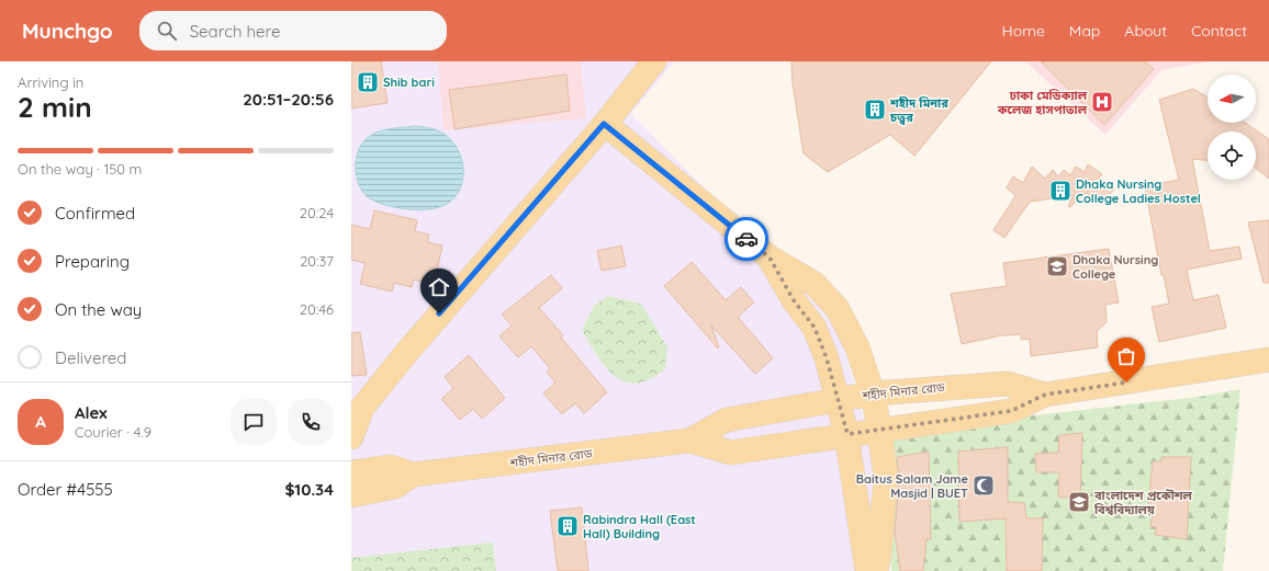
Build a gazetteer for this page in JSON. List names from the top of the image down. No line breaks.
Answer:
{"streets":{"main road":["শহীদ মিনার রোড"]},"places":{"building":["Shib bari","শহীদ মিনার চত্ত্বর","Dhaka Nursing College Ladies Hostel","Rabindra Hall (East Hall) Building"],"hospital":["ঢাকা মেডিক্যাল কলেজ হাসপাতাল"],"school or university":["Dhaka Nursing College","বাংলাদেশ প্রকৌশল বিশ্ববিদ্যালয়"],"mosque":["Baitus Salam Jame Masjid | BUET"]},"north":"left","page":{"header":"Munchgo","search":"Search here","nav":["Home","Map","About","Contact"],"heading":["2 min","Arriving in","20:51–20:56"],"panel":["Alex","Courier · 4.9","Order #4555","$10.34"],"bar":"On the way · 150 m","list":[["Confirmed","20:24"],["Preparing","20:37"],["On the way","20:46"],"Delivered"],"round":"A"}}
